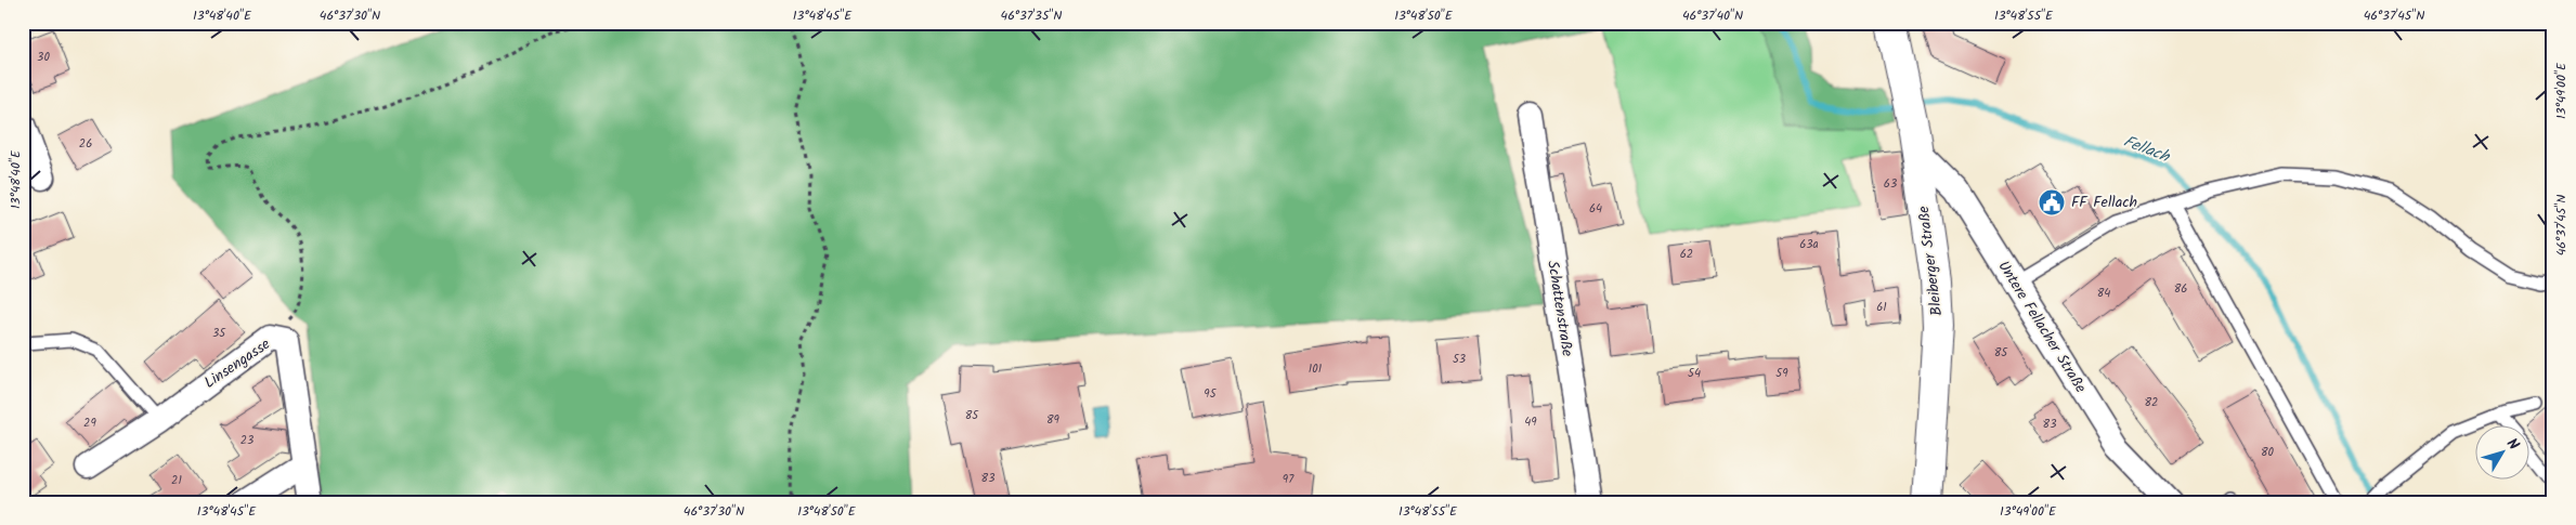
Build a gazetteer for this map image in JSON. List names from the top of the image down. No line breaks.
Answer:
{"streets":{"main road":["Bleiberger Straße"],"street":["Schattenstraße","Untere Fellacher Straße","Linsengasse"]},"crossings":[["Bleiberger Straße","Untere Fellacher Straße"]],"water":["Fellach"],"places":{"public building":["FF Fellach"]},"house_numbers":["30","26","63","64","63a","62","86","84","61","35","85","53","101","54","59","95","82","85","89","49","29","83","23","80","83","97","21"],"north":"top right","coordinates":["13°48'40\"E","46°37'30\"N","13°48'45\"E","46°37'35\"N","13°48'50\"E","46°37'40\"N","13°48'55\"E","46°37'45\"N","13°49'00\"E"]}
